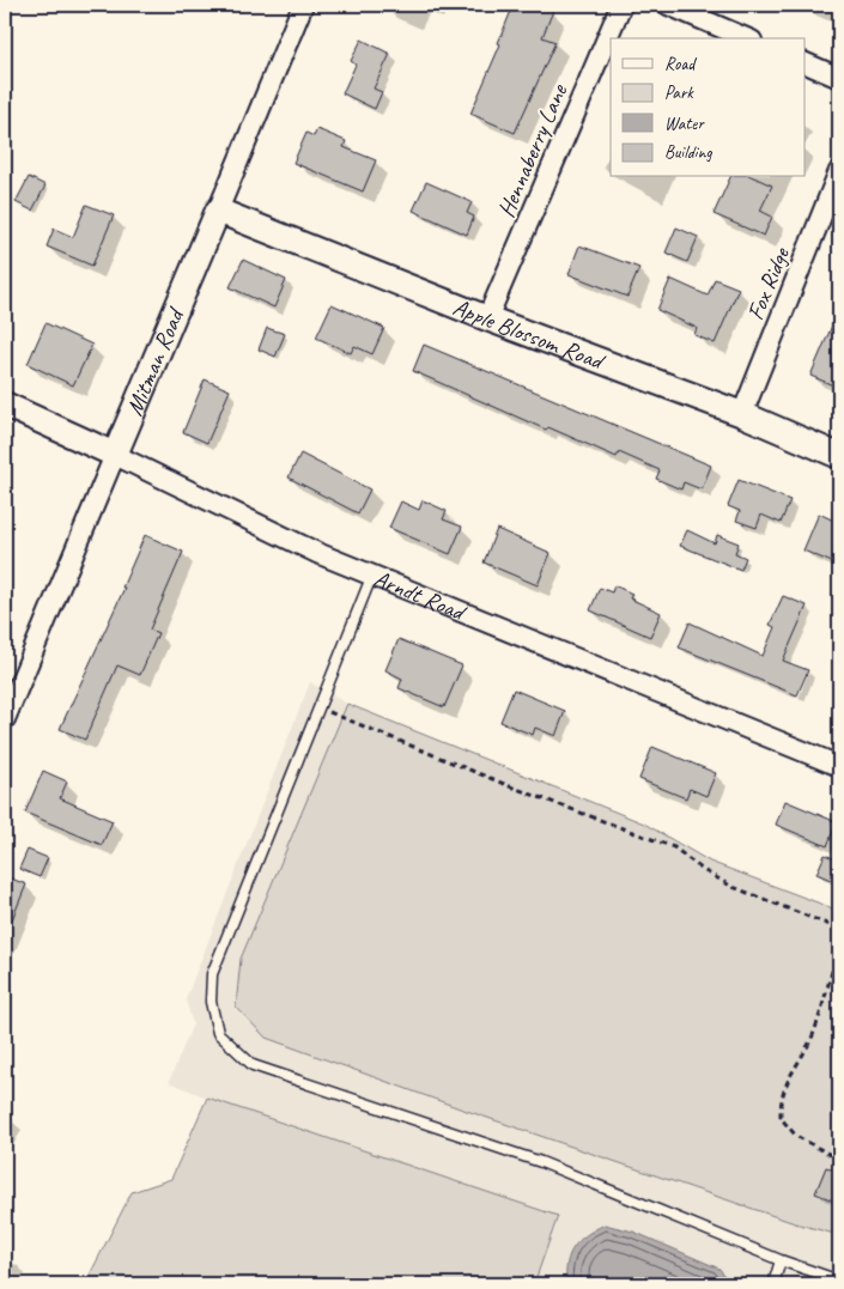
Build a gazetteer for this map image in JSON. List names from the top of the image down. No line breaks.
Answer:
{"streets":{"street":["Hennaberry Lane","Fox Ridge","Apple Blossom Road","Mitman Road","Arndt Road"]},"crossings":[["Hennaberry Lane","Apple Blossom Road"],["Fox Ridge","Apple Blossom Road"],["Apple Blossom Road","Mitman Road"],["Mitman Road","Arndt Road"]],"legend":["Road","Park","Water","Building"]}
